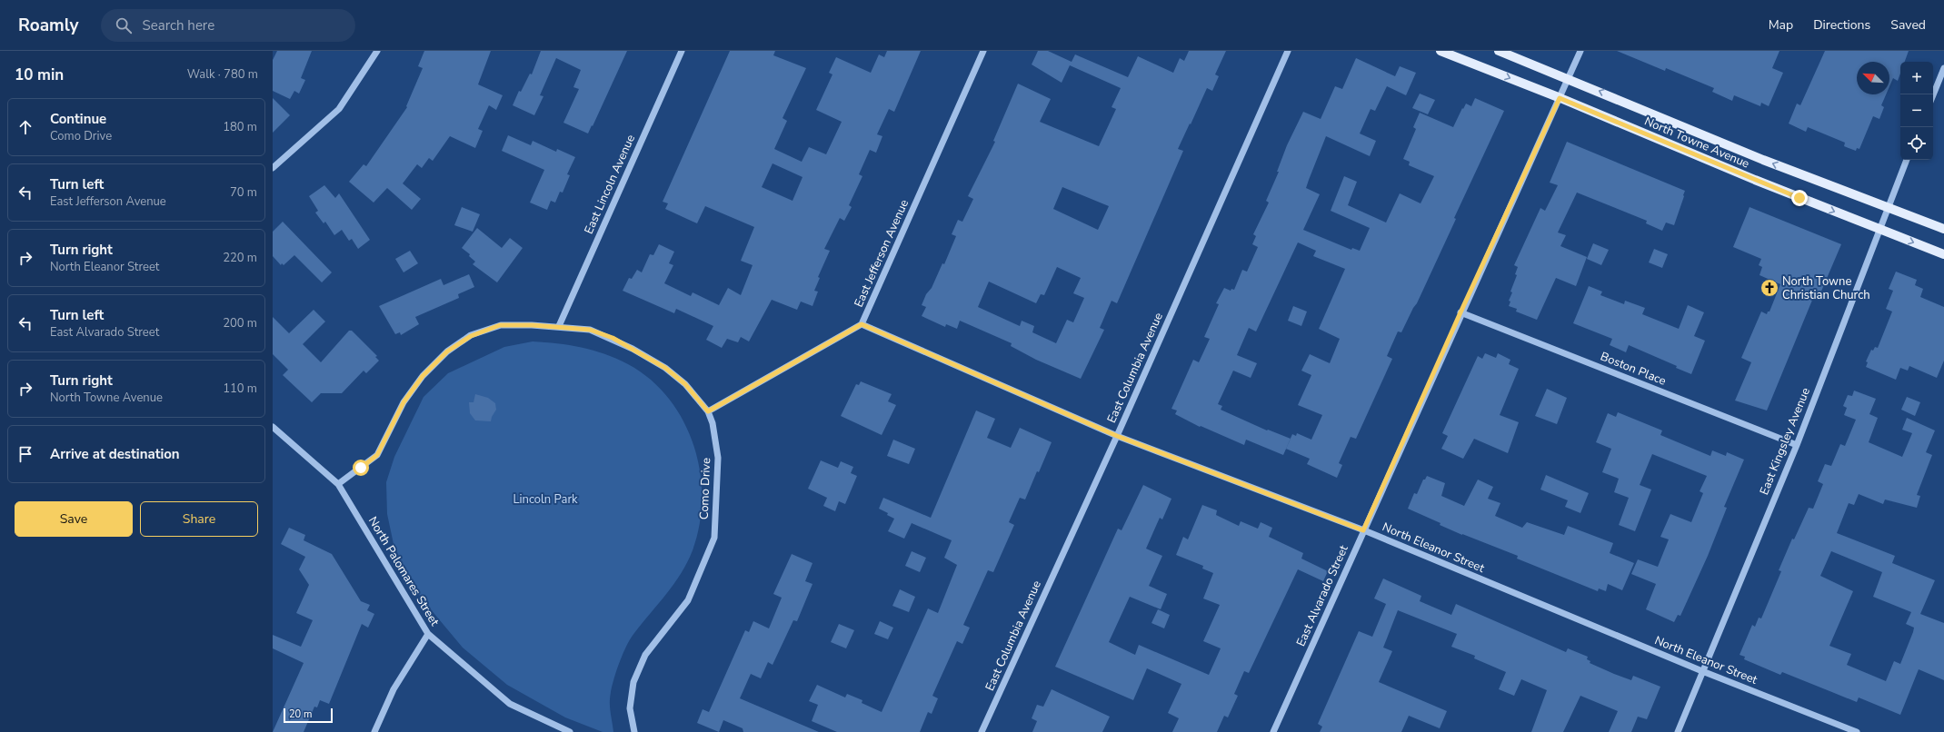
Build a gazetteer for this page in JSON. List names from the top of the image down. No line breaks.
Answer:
{"streets":{"main road":["North Towne Avenue"],"street":["East Lincoln Avenue","East Jefferson Avenue","East Columbia Avenue","Boston Place","East Kingsley Avenue","Como Drive","North Eleanor Street","North Palomares Street","East Alvarado Street"]},"crossings":[["North Towne Avenue","East Kingsley Avenue"],["North Towne Avenue","East Alvarado Street"],["East Lincoln Avenue","Como Drive"],["East Jefferson Avenue","Como Drive"],["East Jefferson Avenue","North Eleanor Street"],["East Columbia Avenue","North Eleanor Street"],["Boston Place","East Kingsley Avenue"],["Boston Place","East Alvarado Street"],["East Kingsley Avenue","North Eleanor Street"],["Como Drive","North Palomares Street"],["North Eleanor Street","East Alvarado Street"]],"parks":["Lincoln Park"],"places":{"church":["North Towne Christian Church"]},"scale_bar":"20 m","north":"top left","page":{"header":"Roamly","search":"Search here","nav":["Map","Directions","Saved"],"heading":["10 min","Walk · 780 m"],"map_buttons":["+","−"],"list":[["Continue","Como Drive","180 m"],["Turn left","East Jefferson Avenue","70 m"],["Turn right","North Eleanor Street","220 m"],["Turn left","East Alvarado Street","200 m"],["Turn right","North Towne Avenue","110 m"],"Arrive at destination"],"buttons":["Save","Share"],"scale":"20 m"}}
